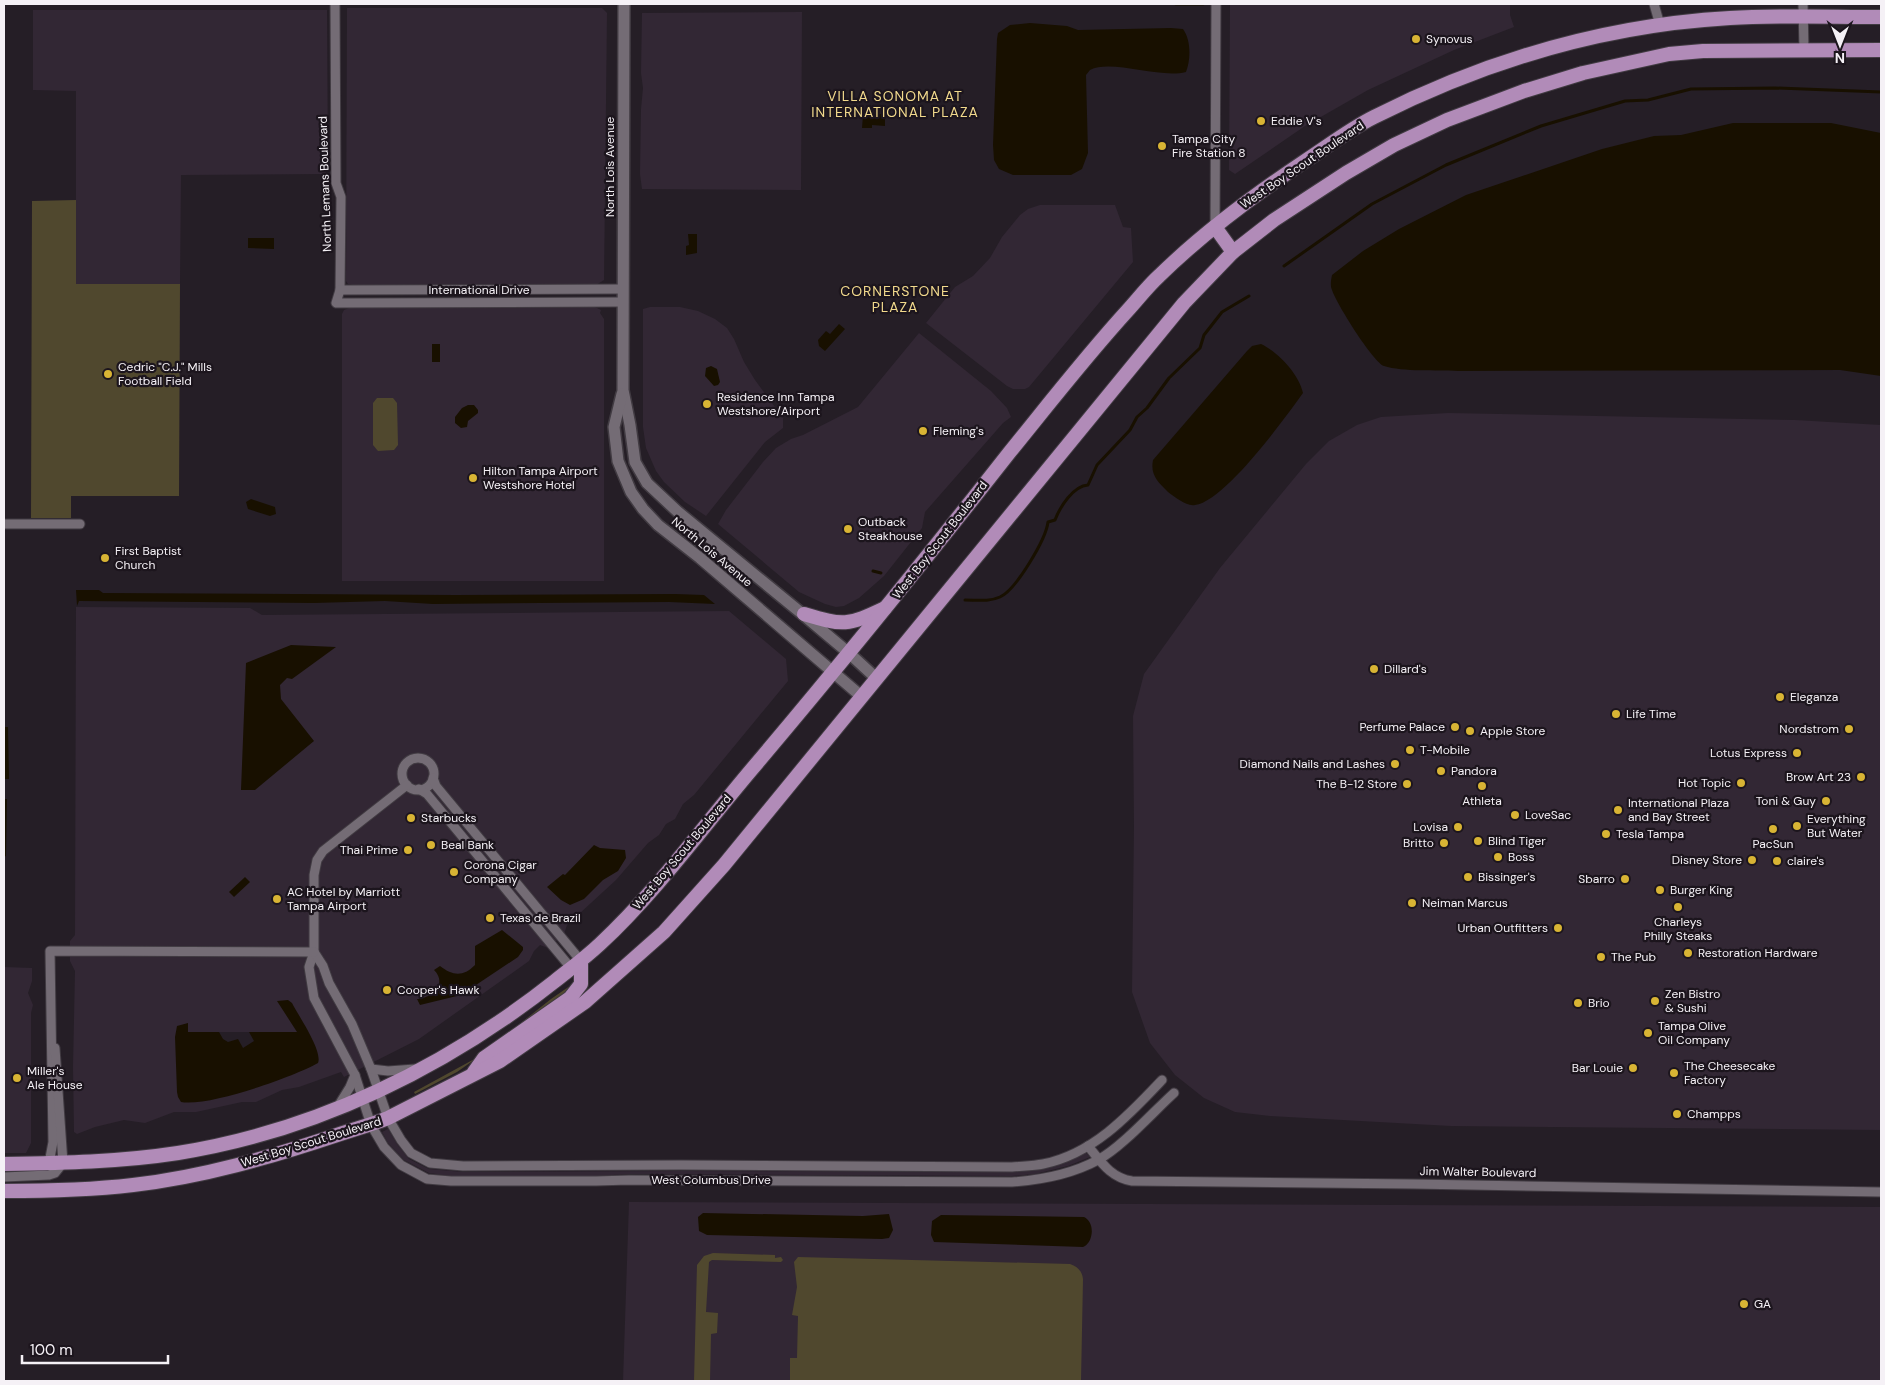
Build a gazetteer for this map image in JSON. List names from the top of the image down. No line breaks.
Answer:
{"streets":{"main road":["West Boy Scout Boulevard"],"street":["North Lois Avenue","North Lemans Boulevard","International Drive","Jim Walter Boulevard","West Columbus Drive"]},"crossings":[["West Boy Scout Boulevard","North Lois Avenue"],["West Boy Scout Boulevard","West Columbus Drive"],["North Lois Avenue","International Drive"],["North Lemans Boulevard","International Drive"],["Jim Walter Boulevard","West Columbus Drive"]],"districts":["VILLA SONOMA AT INTERNATIONAL PLAZA","CORNERSTONE PLAZA"],"places":["Synovus","Eddie V's","Tampa City Fire Station 8","Cedric \"C.J.\" Mills Football Field","Residence Inn Tampa Westshore/Airport","Fleming's","Hilton Tampa Airport Westshore Hotel","Outback Steakhouse","First Baptist Church","Dillard's","Eleganza","Life Time","Perfume Palace","Nordstrom","Apple Store","T-Mobile","Lotus Express","Diamond Nails and Lashes","Pandora","Brow Art 23","Hot Topic","The B-12 Store","Athleta","Toni & Guy","International Plaza and Bay Street","LoveSac","Starbucks","Everything But Water","Lovisa","PacSun","Tesla Tampa","Blind Tiger","Britto","Beal Bank","Thai Prime","Boss","Disney Store","claire's","Corona Cigar Company","Bissinger's","Sbarro","Burger King","AC Hotel by Marriott Tampa Airport","Neiman Marcus","Charleys Philly Steaks","Texas de Brazil","Urban Outfitters","Restoration Hardware","The Pub","Cooper's Hawk","Zen Bistro & Sushi","Brio","Tampa Olive Oil Company","Bar Louie","The Cheesecake Factory","Miller's Ale House","Champps","GA"],"scale_bar":"100 m","north":"bottom"}
